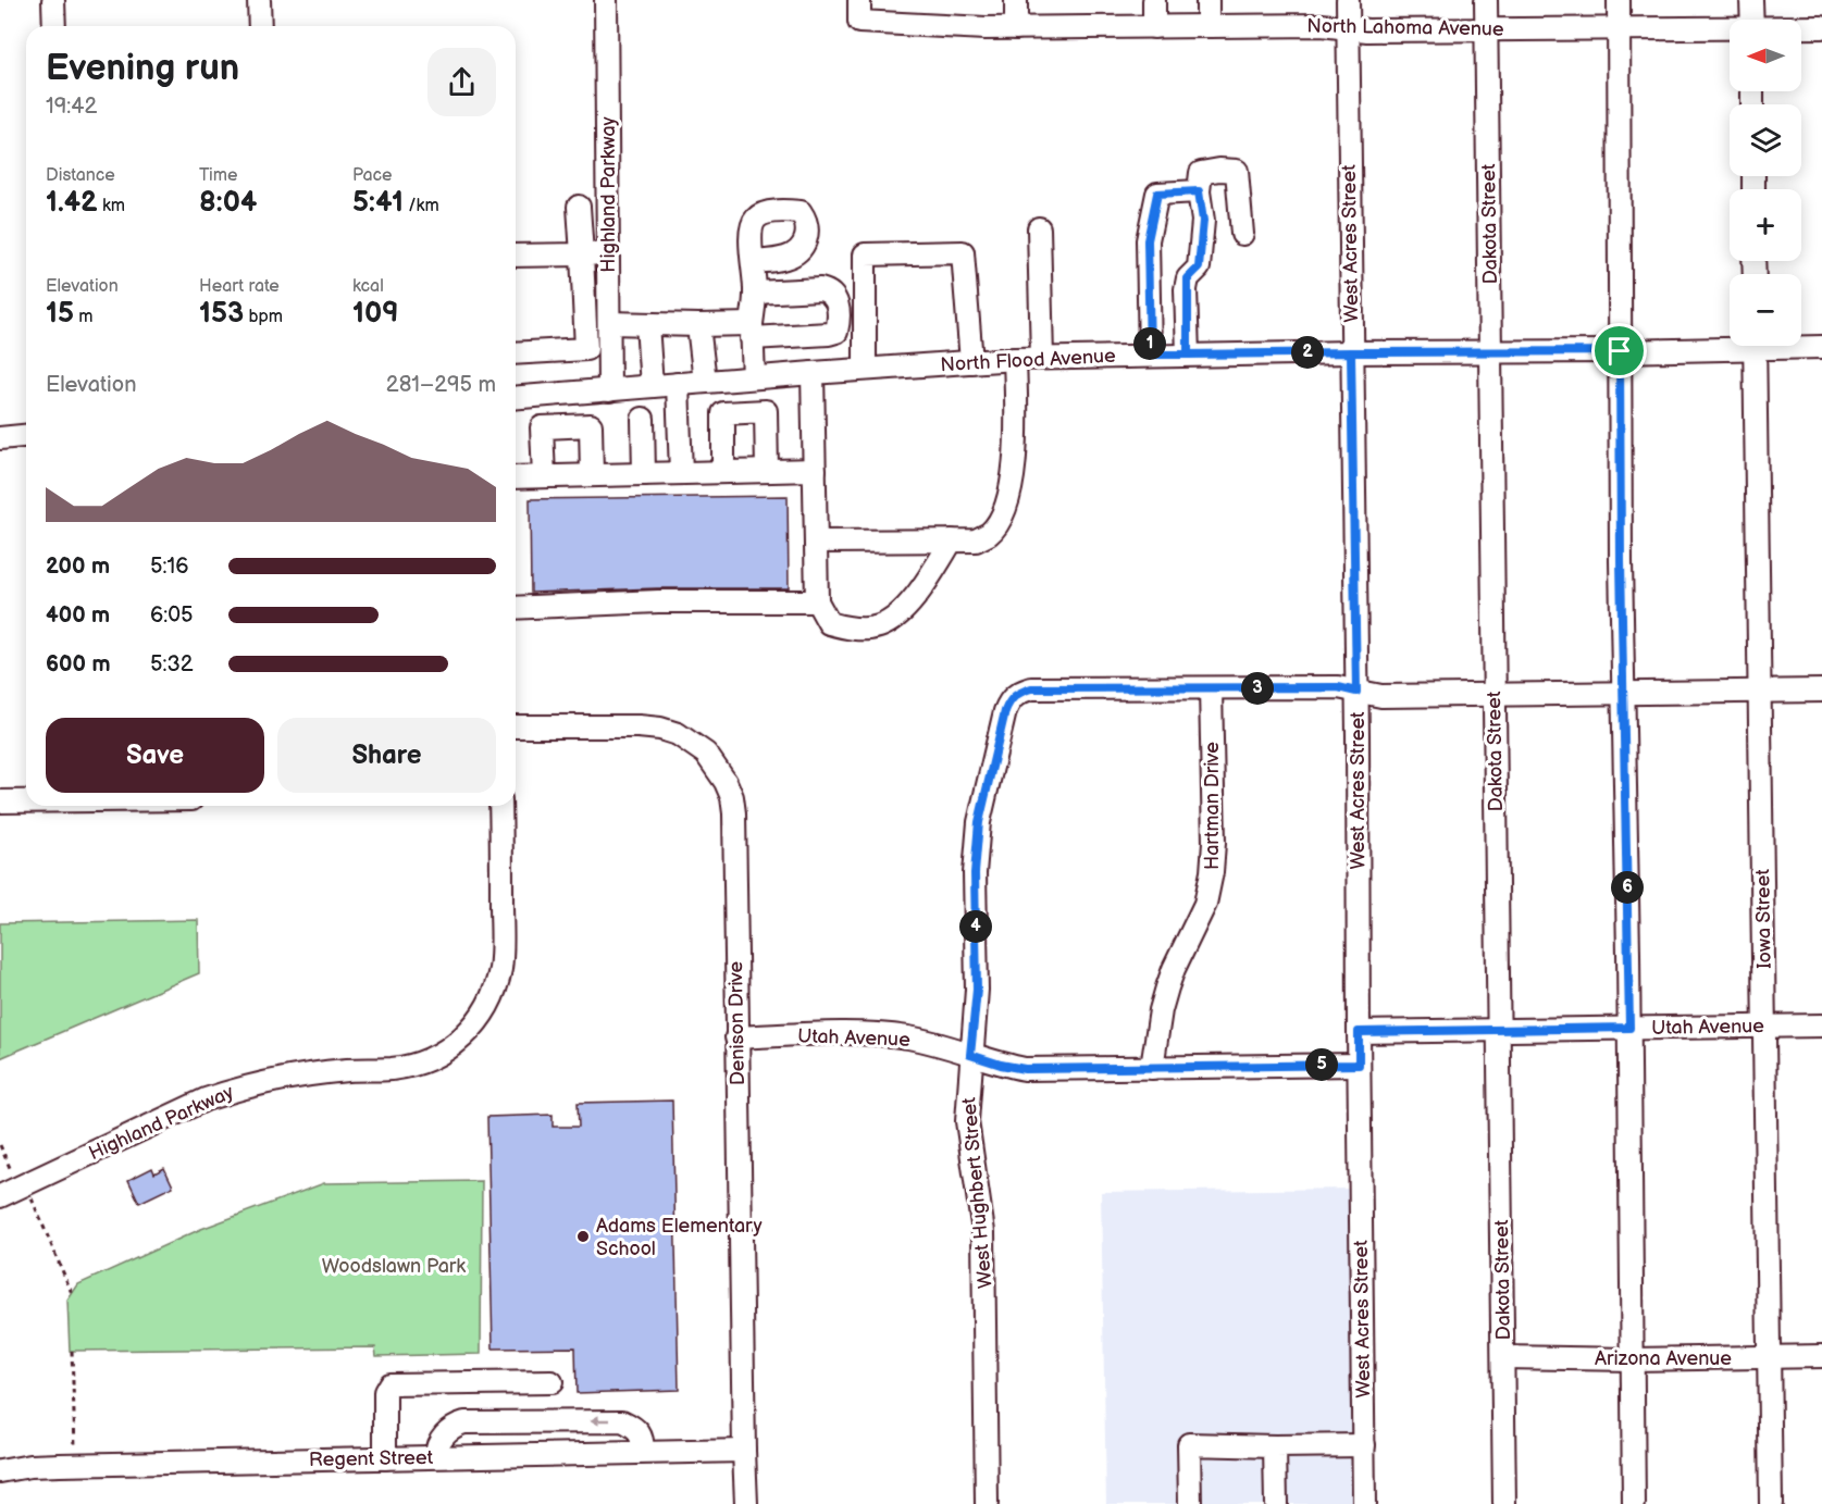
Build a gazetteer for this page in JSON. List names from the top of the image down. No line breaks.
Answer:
{"streets":{"street":["North Lahoma Avenue","Highland Parkway","Dakota Street","West Acres Street","North Flood Avenue","Hartman Drive","Iowa Street","Denison Drive","Utah Avenue","West Hughbert Street","Arizona Avenue","Regent Street"]},"crossings":[["North Lahoma Avenue","Dakota Street"],["North Lahoma Avenue","West Acres Street"],["Highland Parkway","North Flood Avenue"],["Dakota Street","North Flood Avenue"],["Dakota Street","Utah Avenue"],["Dakota Street","Arizona Avenue"],["West Acres Street","North Flood Avenue"],["West Acres Street","Utah Avenue"],["Hartman Drive","Utah Avenue"],["Hartman Drive","West Hughbert Street"],["Iowa Street","Utah Avenue"],["Iowa Street","Arizona Avenue"],["Denison Drive","Utah Avenue"],["Denison Drive","Regent Street"],["Utah Avenue","West Hughbert Street"]],"parks":["Woodslawn Park"],"places":["Adams Elementary School"],"north":"left","page":{"map_buttons":["+","−"],"heading":["Evening run","19:42"],"stats":[["Distance","1.42 km"],["Time","8:04"],["Pace","5:41 /km"],["Elevation","15 m"],["Heart rate","153 bpm"],["kcal","109"]],"pins":["1","2","3","6","4","5"],"chart":["Elevation","281–295 m"],"list":[{"name":"200 m","note":"5:16"},{"name":"400 m","note":"6:05"},{"name":"600 m","note":"5:32"}],"buttons":["Save","Share"]}}
